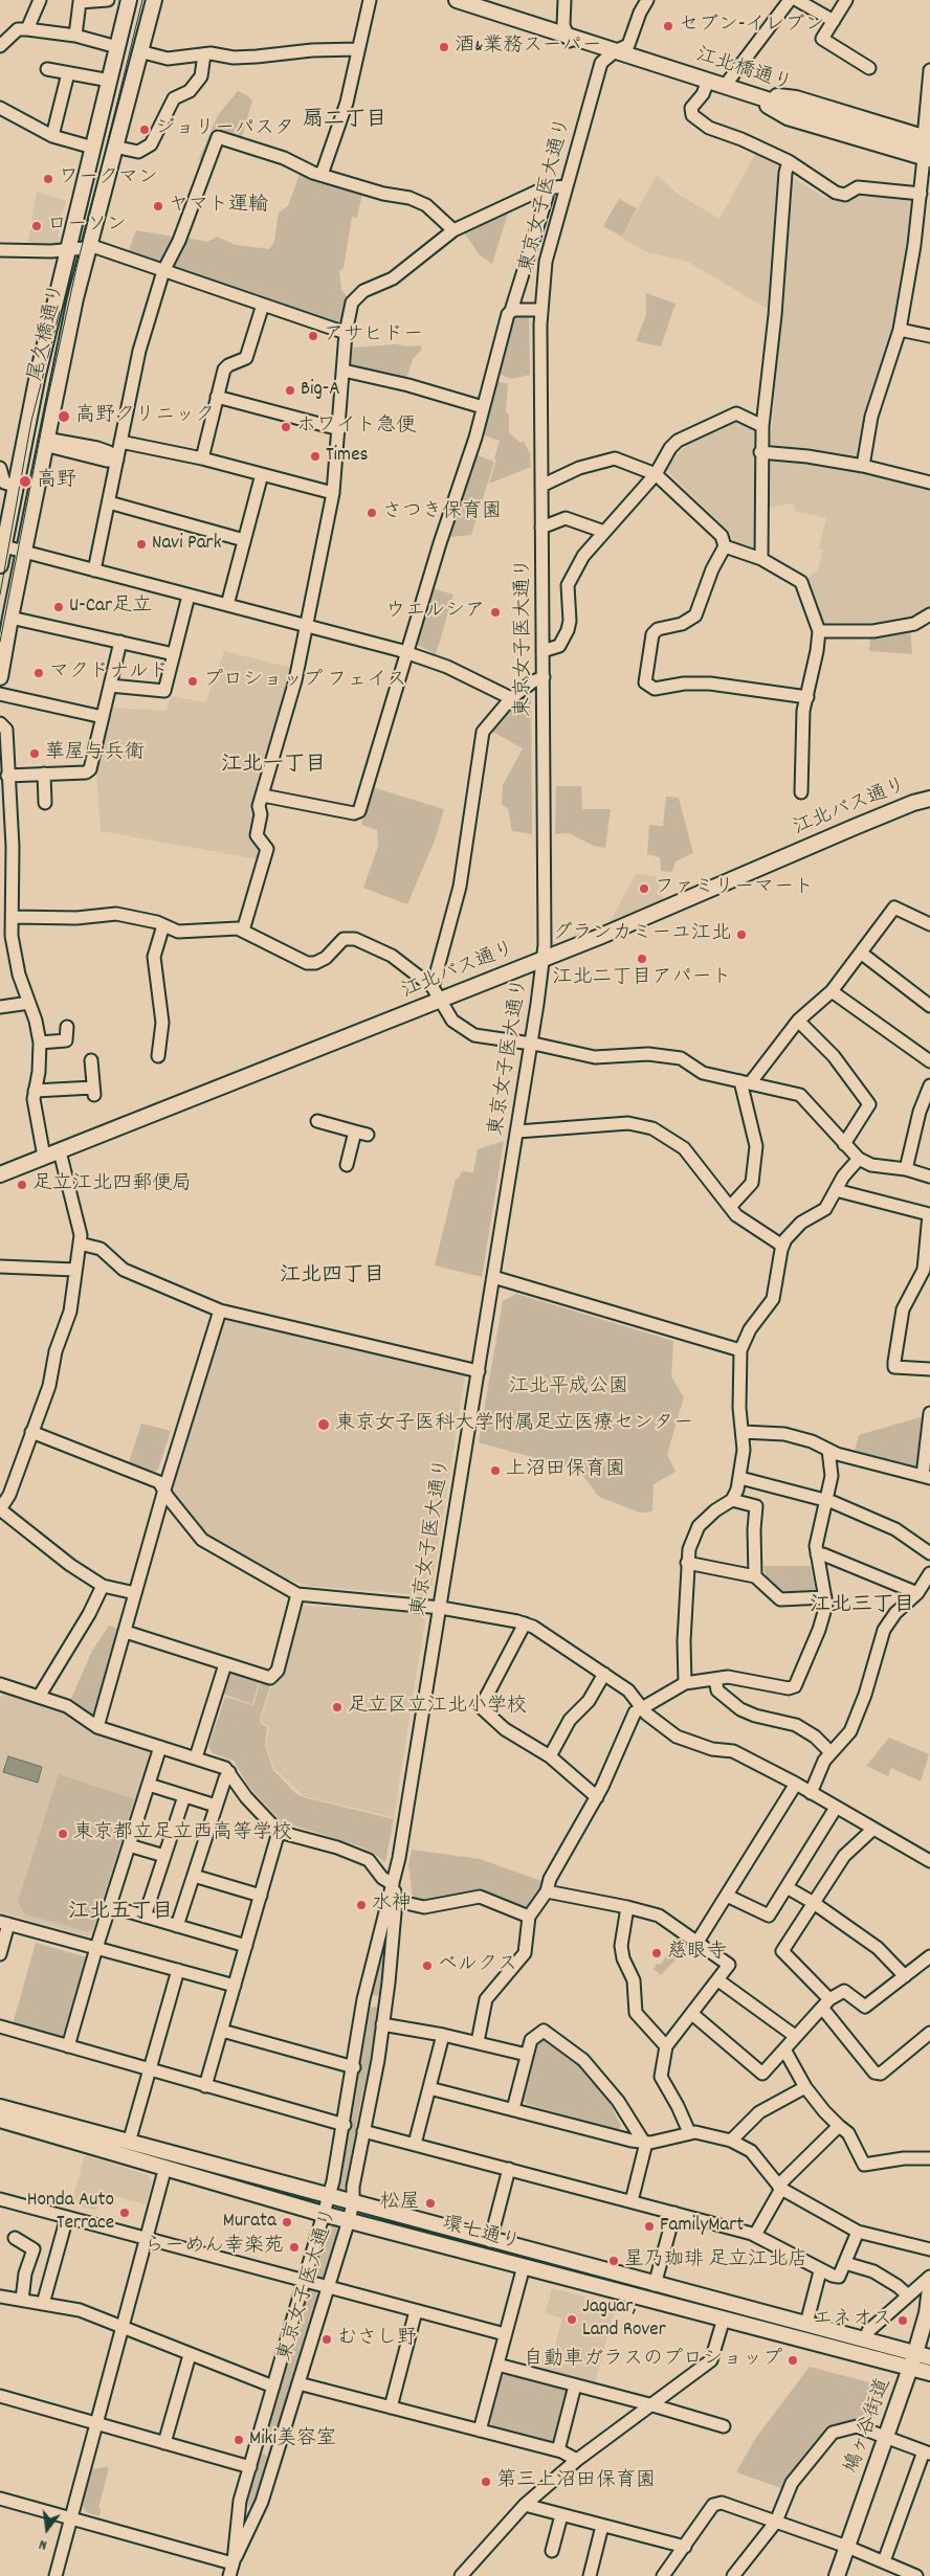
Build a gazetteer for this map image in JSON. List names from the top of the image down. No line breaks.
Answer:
{"streets":{"main road":["江北橋通り","尾久橋通り","江北バス通り","環七通り","鳩ヶ谷街道"],"street":["東京女子医大通り"]},"crossings":[["江北橋通り","東京女子医大通り"],["東京女子医大通り","江北バス通り"],["東京女子医大通り","環七通り"],["環七通り","鳩ヶ谷街道"]],"districts":["扇二丁目","江北一丁目","江北四丁目","江北三丁目","江北五丁目"],"parks":["江北平成公園"],"places":["セブン-イレブン","酒&業務スーパー","ジョリーパスタ","ワークマン","ヤマト運輸","ローソン","アサヒドー","Big-A","高野クリニック","ホワイト急便","Times","高野","さつき保育園","Navi Park","U-Car足立","ウエルシア","マクドナルド","プロショップ フェイス","華屋与兵衛","ファミリーマート","グランカミーユ江北","江北二丁目アパート","足立江北四郵便局","東京女子医科大学附属足立医療センター","上沼田保育園","足立区立江北小学校","東京都立足立西高等学校","水神","慈眼寺","ベルクス","松屋","Honda Auto Terrace","Murata","FamilyMart","らーめん幸楽苑","星乃珈琲 足立江北店","Jaguar, Land Rover","エネオス","むさし野","自動車ガラスのプロショップ","Miki美容室","第三上沼田保育園"],"north":"bottom"}
